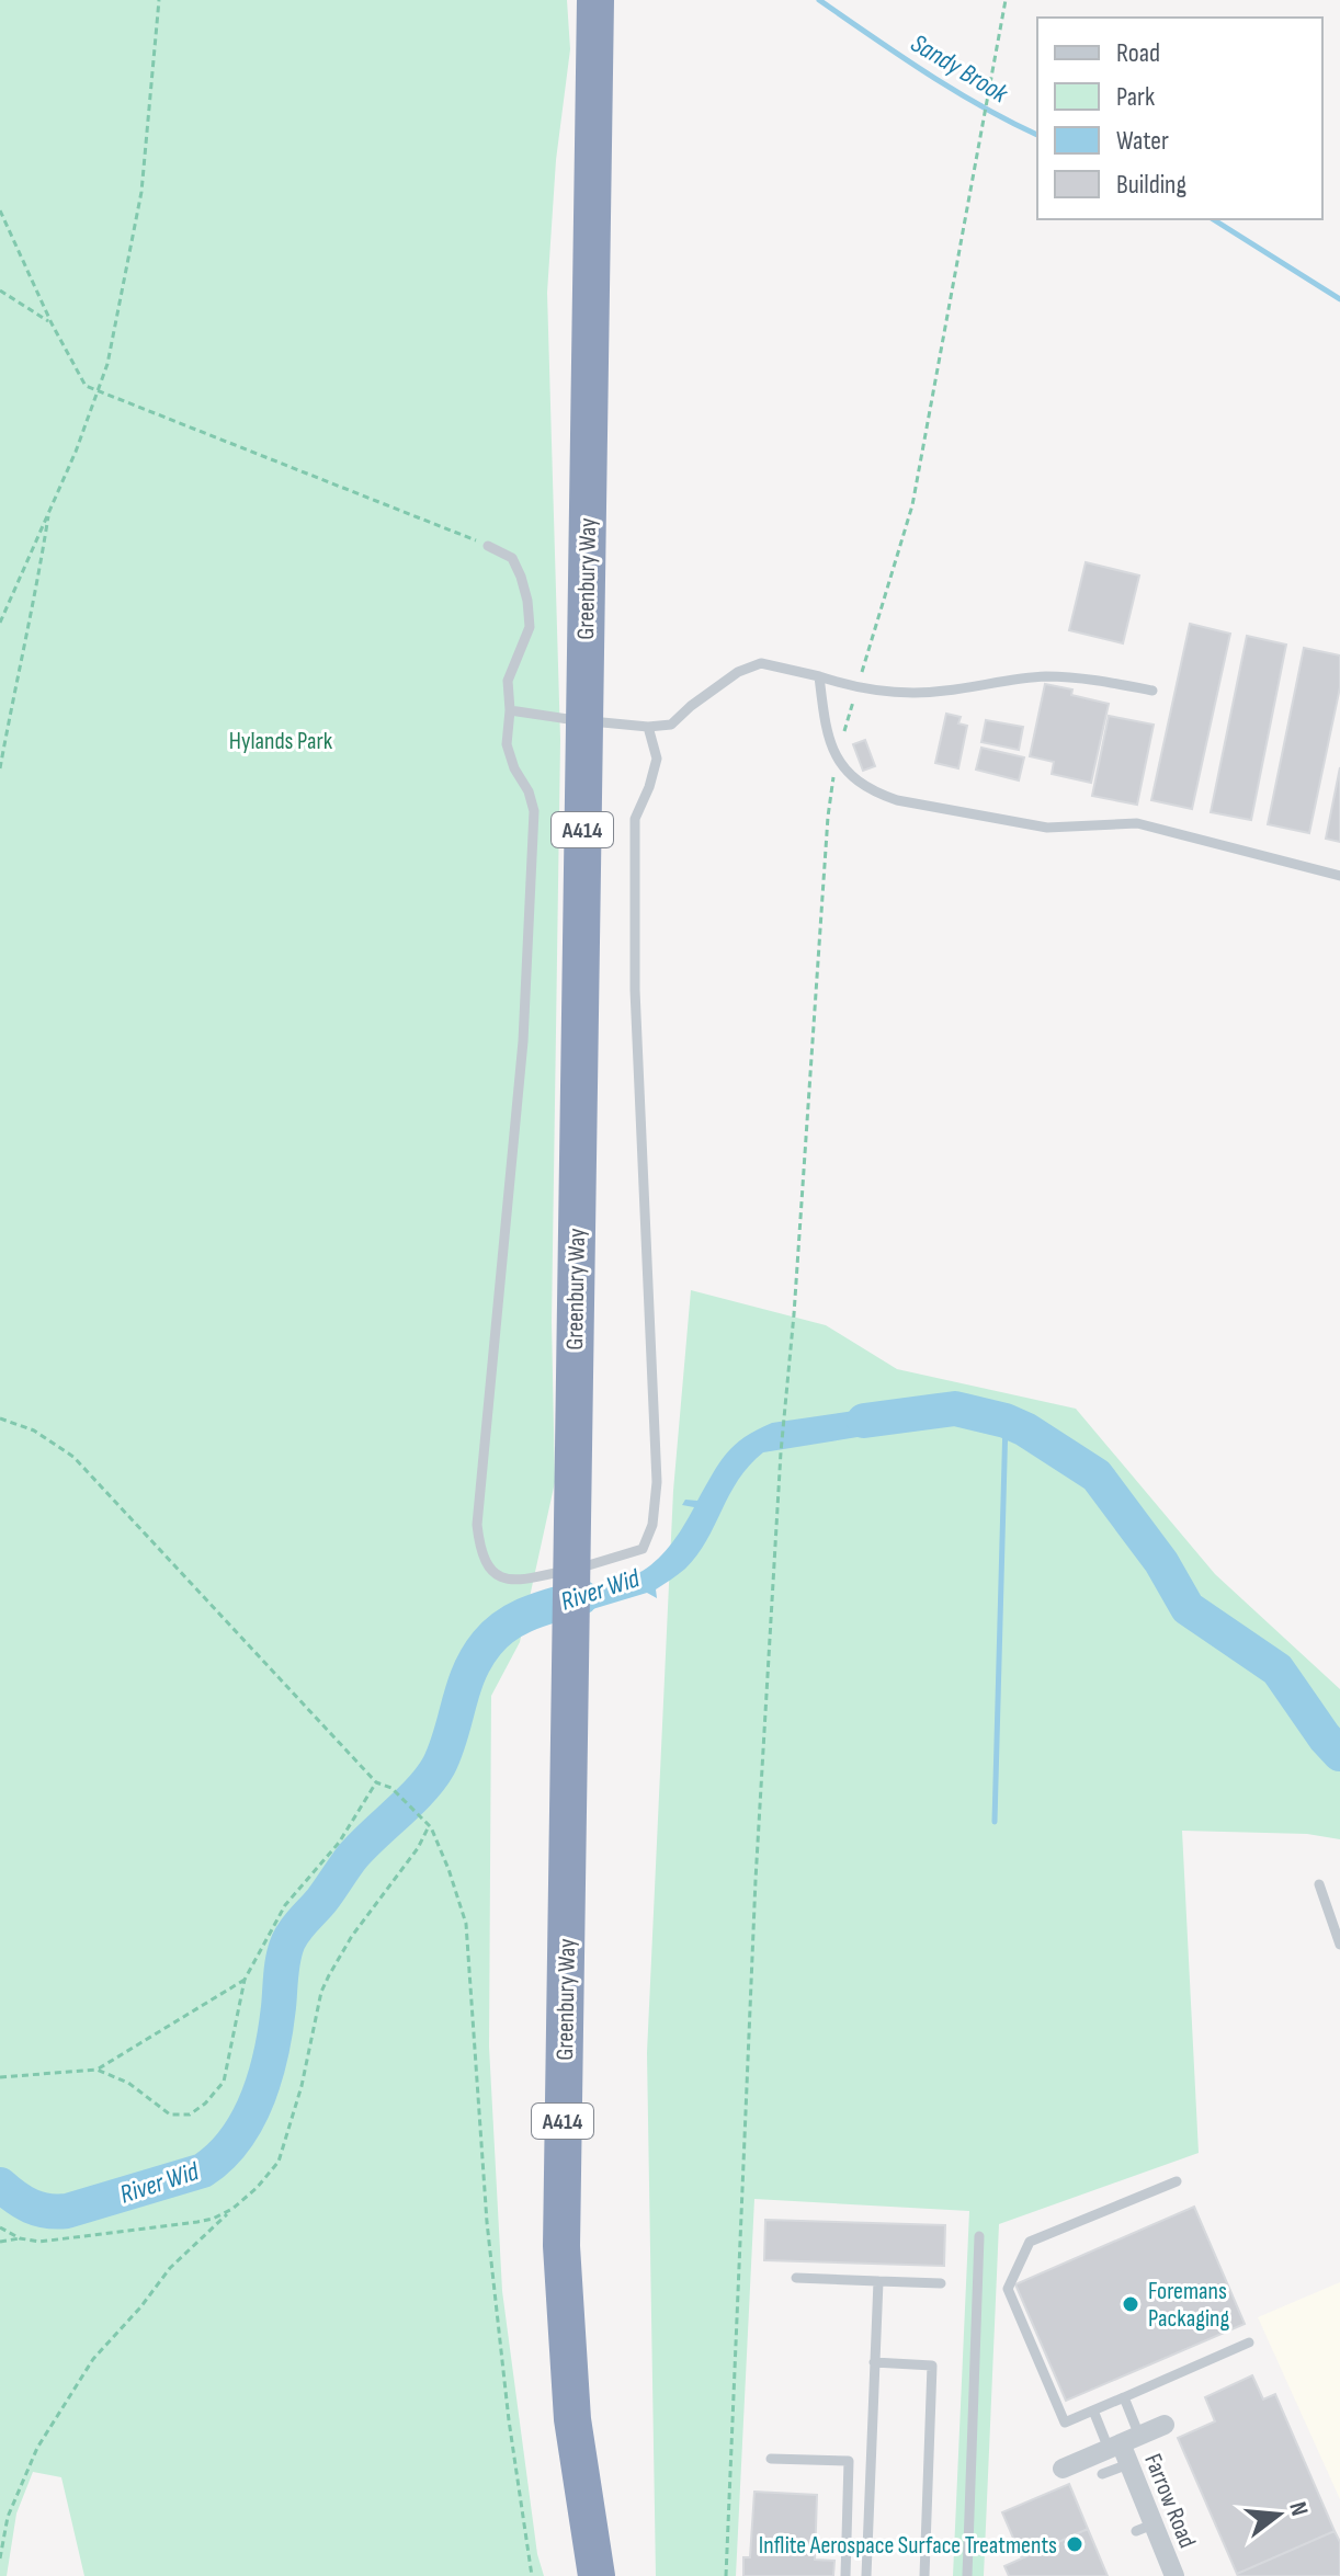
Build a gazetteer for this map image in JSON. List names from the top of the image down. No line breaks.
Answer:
{"streets":{"highway":["Greenbury Way","A414"],"street":["Farrow Road"]},"water":["Sandy Brook","River Wid"],"parks":["Hylands Park"],"places":["Foremans Packaging","Inflite Aerospace Surface Treatments"],"legend":["Road","Park","Water","Building"],"north":"right"}
